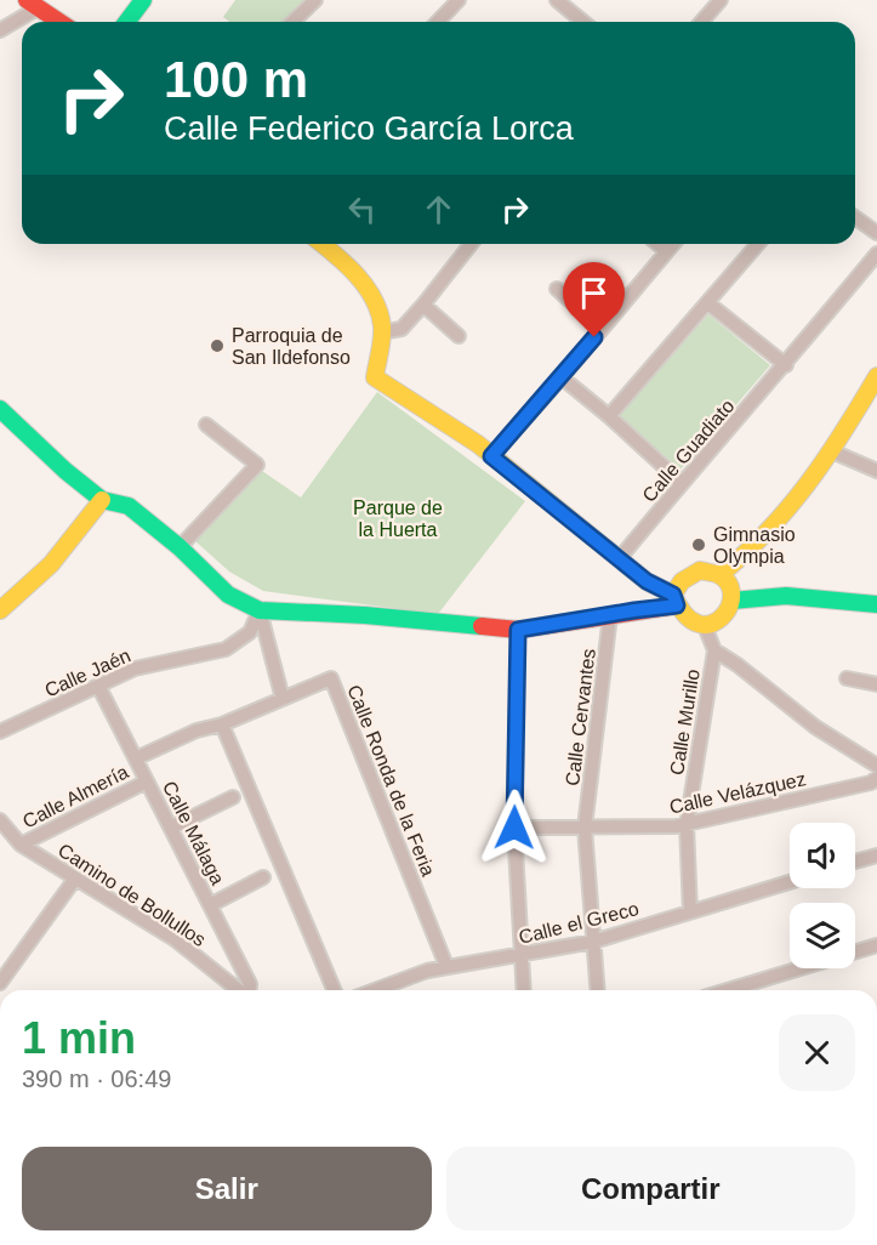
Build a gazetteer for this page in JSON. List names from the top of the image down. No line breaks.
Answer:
{"streets":{"street":["Calle Guadiato","Calle Jaén","Calle Cervantes","Calle Murillo","Calle Ronda de la Feria","Calle Velázquez","Calle Almería","Calle Málaga","Camino de Bollullos","Calle el Greco"]},"crossings":[["Calle Jaén","Calle Málaga"],["Calle Cervantes","Calle Velázquez"],["Calle Cervantes","Calle el Greco"],["Calle Murillo","Calle Velázquez"],["Calle Murillo","Calle el Greco"],["Calle Ronda de la Feria","Calle Málaga"],["Calle Ronda de la Feria","Calle el Greco"],["Calle Almería","Calle Málaga"],["Calle Almería","Camino de Bollullos"]],"parks":["Parque de la Huerta"],"places":["Parroquia de San Ildefonso","Gimnasio Olympia"],"page":{"turn":["100 m","Calle Federico García Lorca"],"heading":["1 min","390 m · 06:49"],"buttons":["Salir","Compartir"]}}
